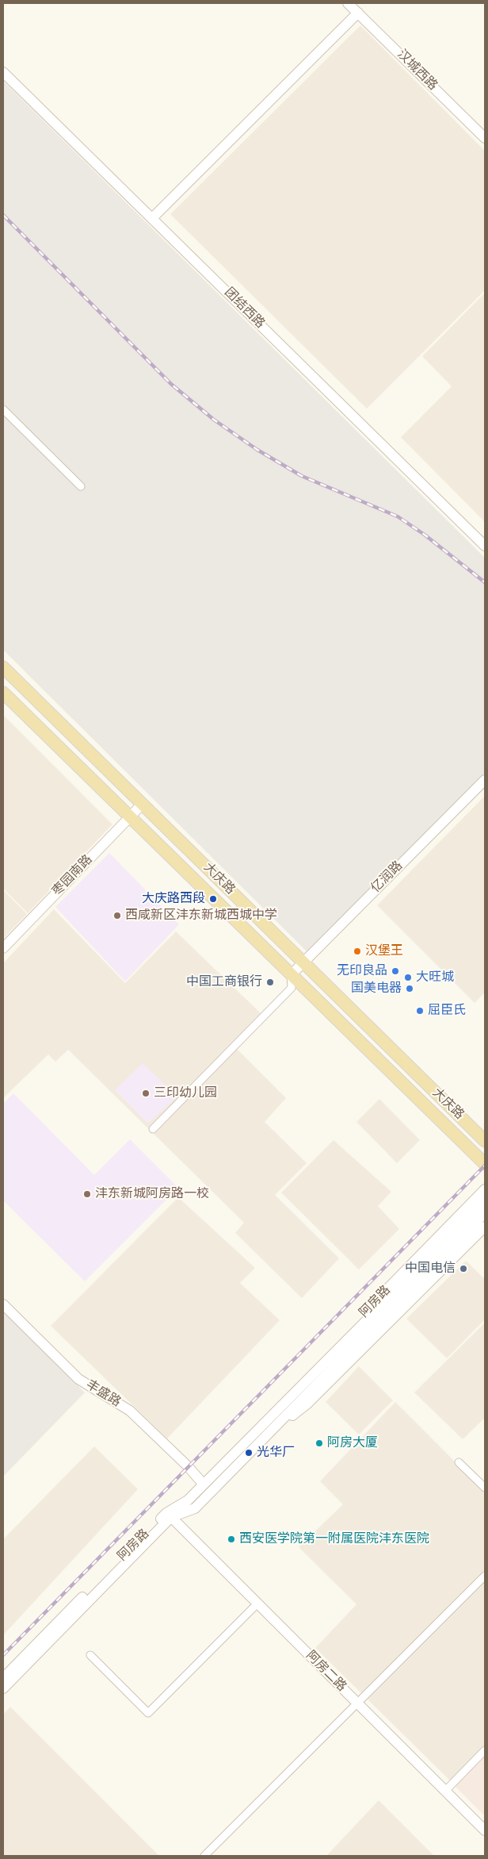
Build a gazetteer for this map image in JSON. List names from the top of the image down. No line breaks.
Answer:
{"streets":{"main road":["大庆路"],"street":["汉城西路","团结西路","枣园南路","亿润路","阿房路","丰盛路","阿房二路"]},"crossings":[["枣园南路","大庆路"],["亿润路","大庆路"],["阿房路","丰盛路"],["阿房路","阿房二路"]],"places":["大庆路西段","西咸新区沣东新城西城中学","汉堡王","无印良品","大旺城","中国工商银行","国美电器","屈臣氏","三印幼儿园","沣东新城阿房路一校","中国电信","阿房大厦","光华厂","西安医学院第一附属医院沣东医院"]}
